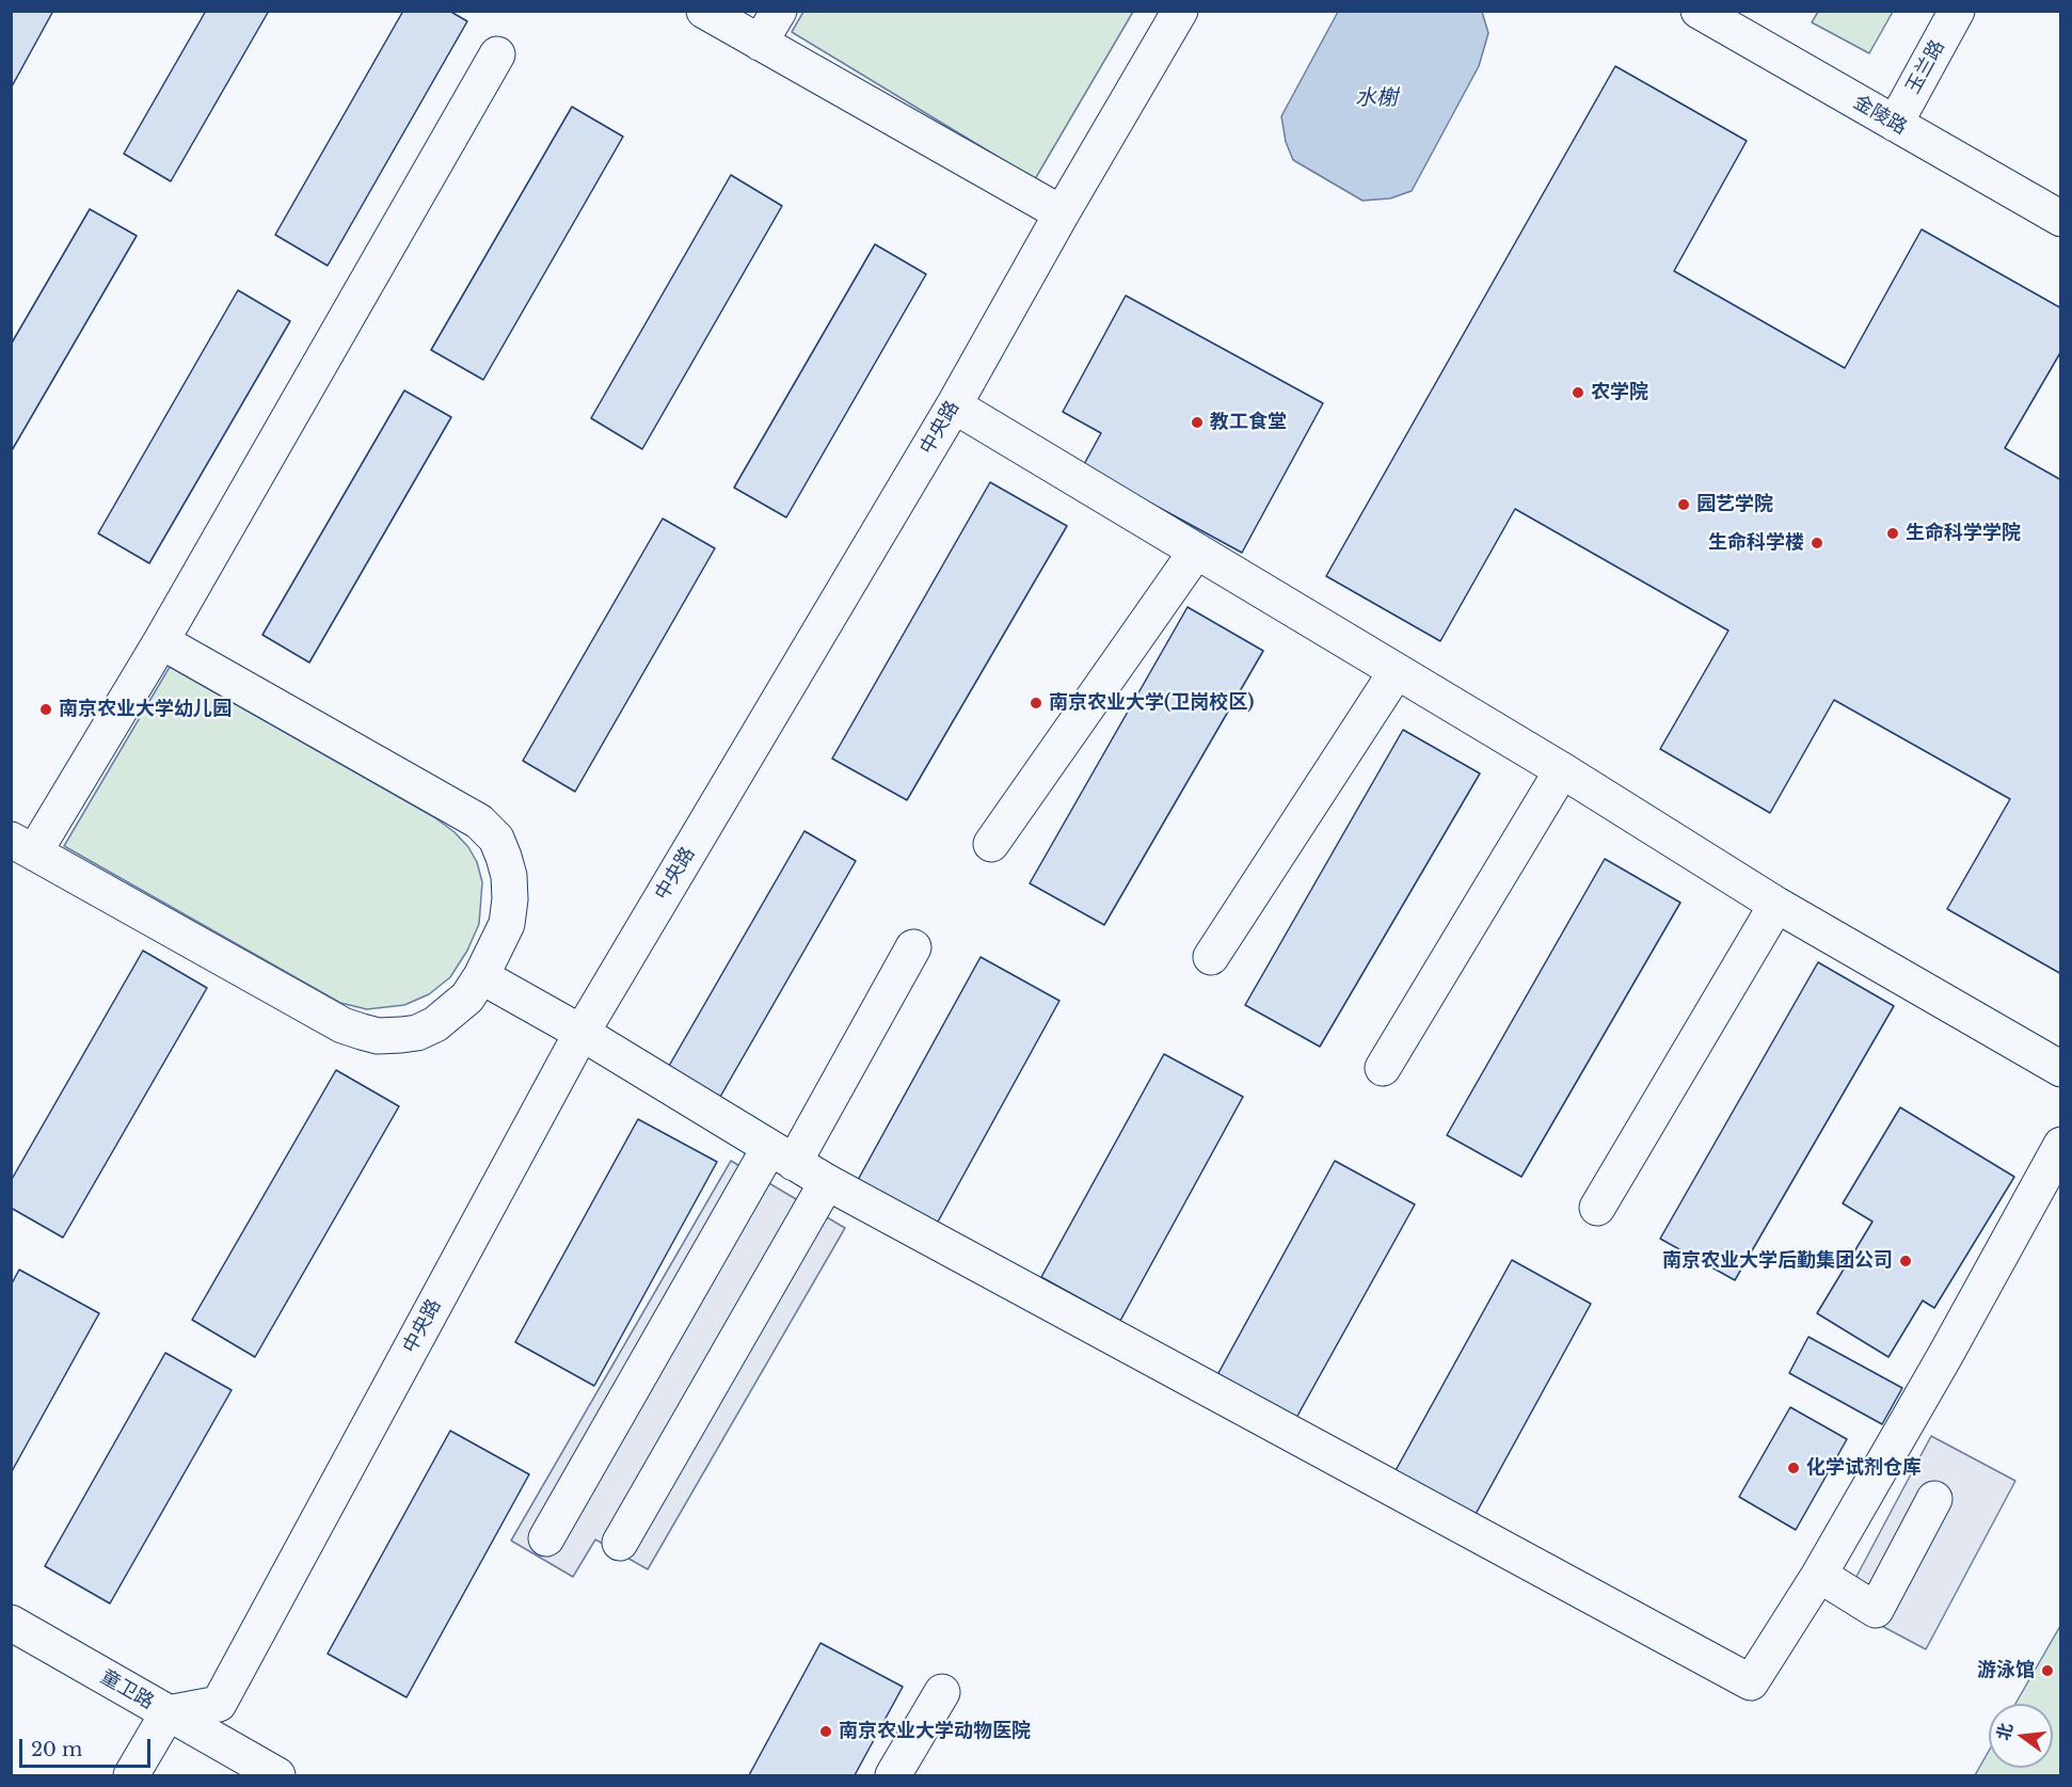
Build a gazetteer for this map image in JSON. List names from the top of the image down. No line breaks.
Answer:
{"streets":{"street":["玉兰路","金陵路","中央路","童卫路"]},"crossings":[["玉兰路","金陵路"],["中央路","童卫路"]],"water":["水榭"],"places":["农学院","教工食堂","园艺学院","生命科学学院","生命科学楼","南京农业大学(卫岗校区)","南京农业大学幼儿园","南京农业大学后勤集团公司","化学试剂仓库","游泳馆","南京农业大学动物医院"],"scale_bar":"20 m","north":"left"}
